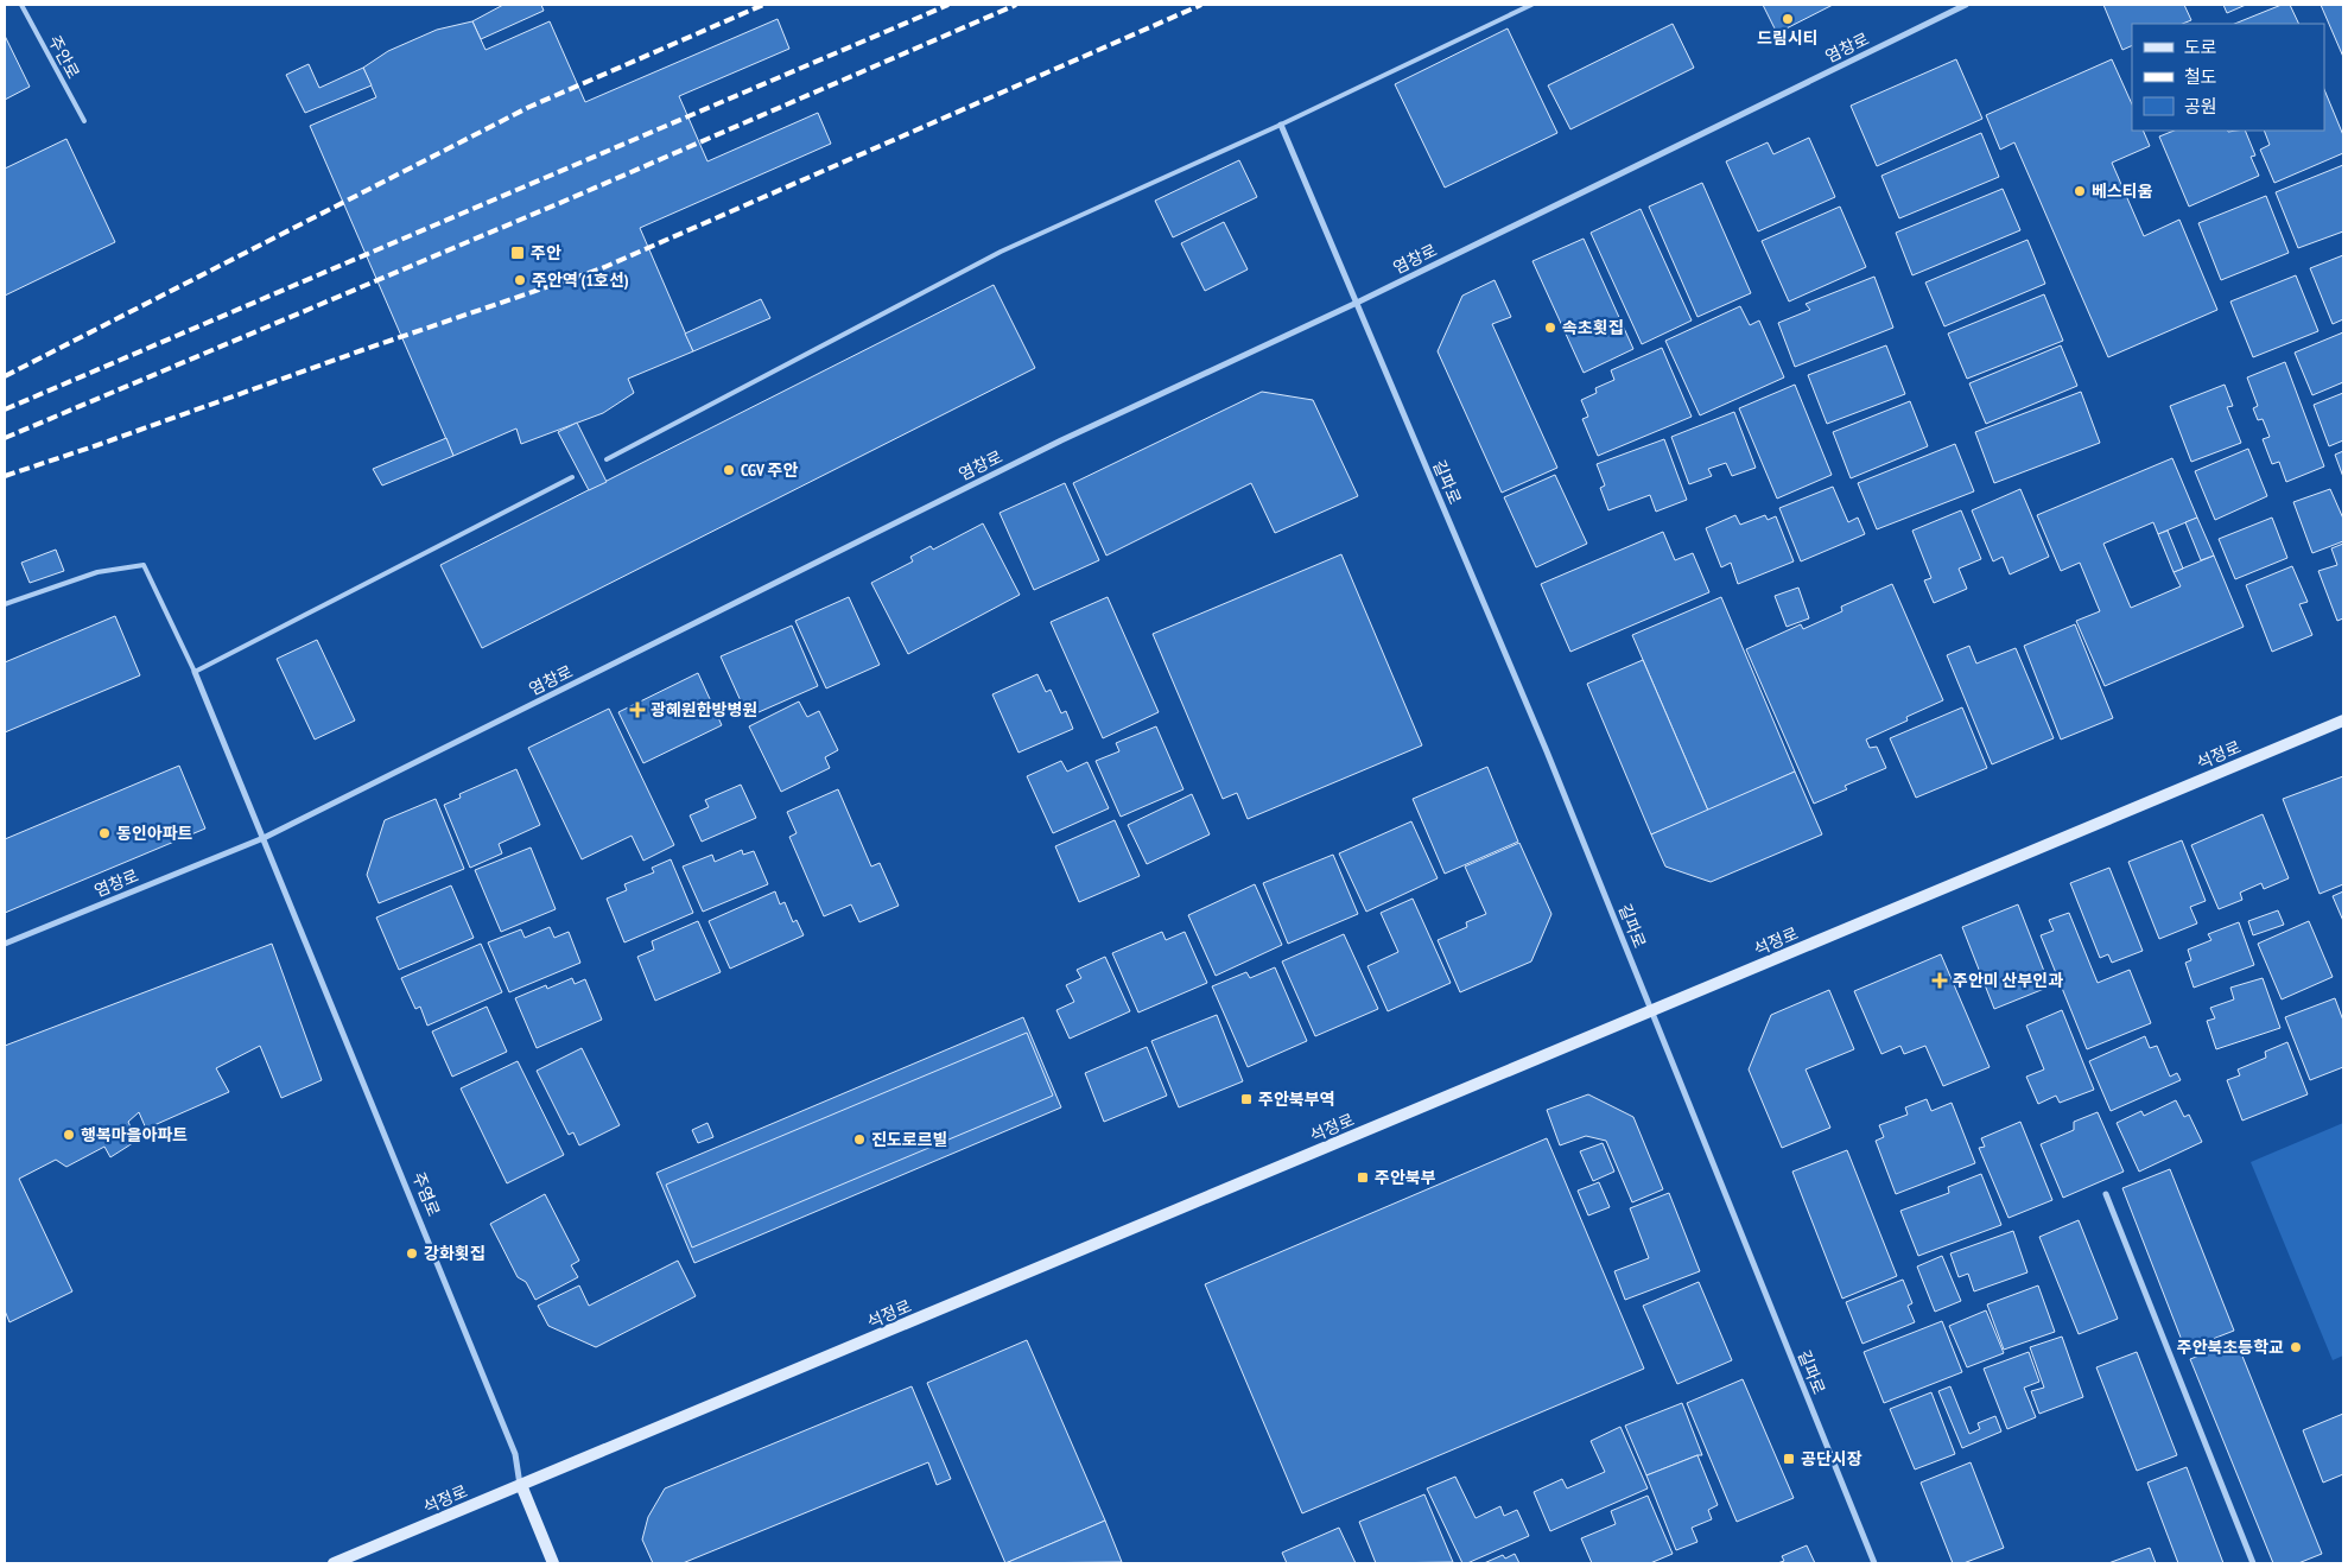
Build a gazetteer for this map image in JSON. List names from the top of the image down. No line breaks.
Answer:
{"streets":{"main road":["석정로","주염로"],"street":["염창로","길파로"],"lane":["주안로"]},"crossings":[["염창로","길파로"],["염창로","주염로"],["길파로","석정로"],["석정로","주염로"]],"places":{"other":["드림시티","베스티움","주안역 (1호선)","속초횟집","CGV 주안","동인아파트","행복마을아파트","진도로르빌","강화횟집","주안북초등학교"],"transit":["주안","주안북부역","주안북부","공단시장"],"health":["광혜원한방병원","주안미 산부인과"]},"legend":["도로","철도","공원"]}
